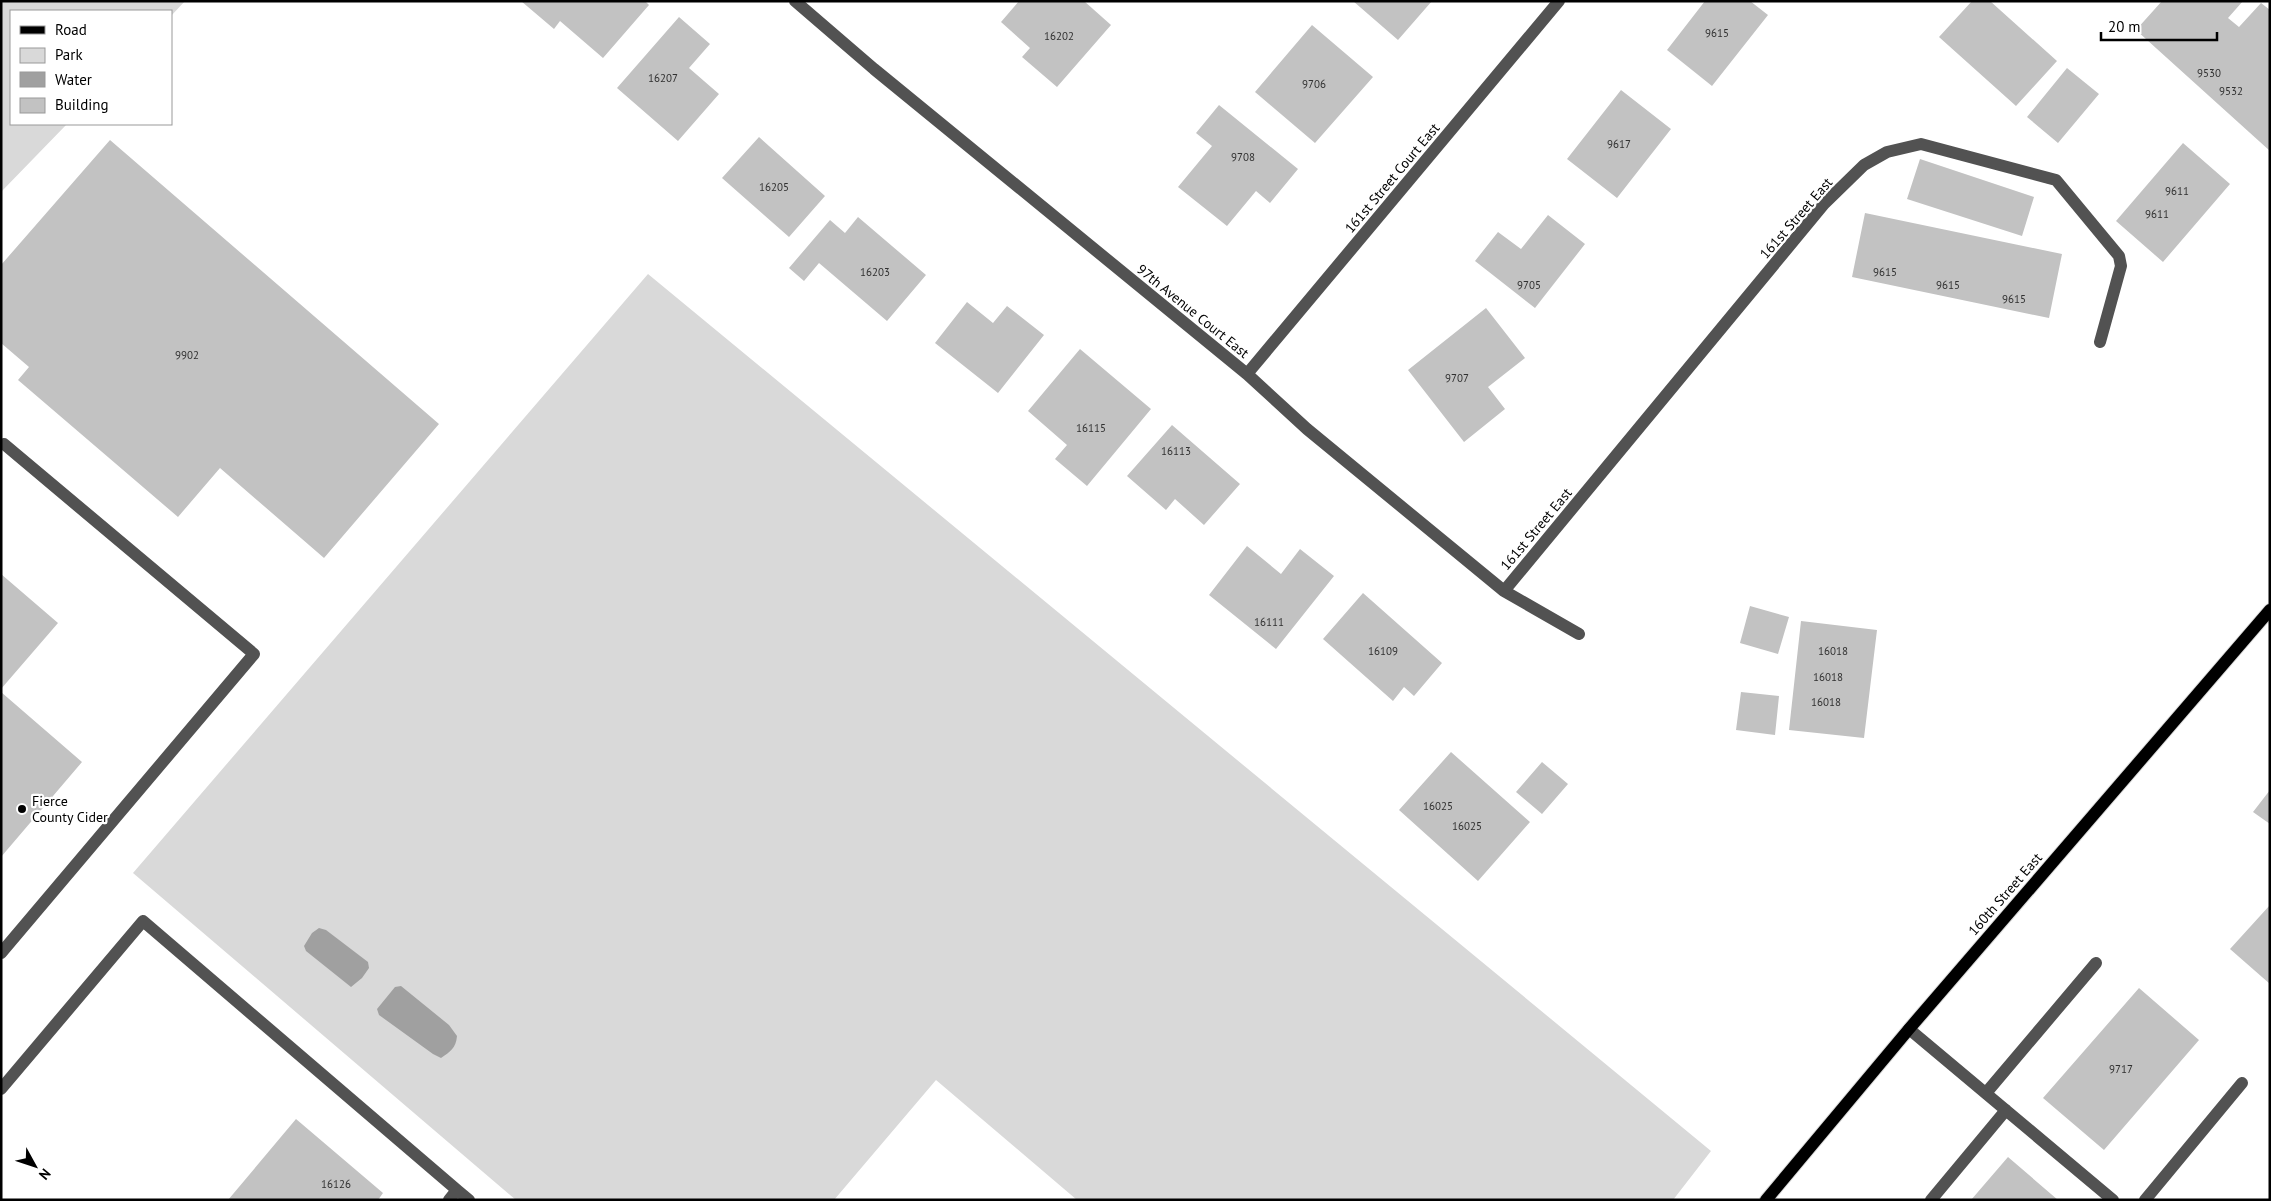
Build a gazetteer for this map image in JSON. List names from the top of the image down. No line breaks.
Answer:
{"streets":{"main road":["160th Street East"],"street":["161st Street Court East","161st Street East","97th Avenue Court East"]},"crossings":[["161st Street Court East","97th Avenue Court East"],["161st Street East","97th Avenue Court East"]],"places":["Fierce County Cider"],"house_numbers":["9615","16202","9530","16207","9706","9532","9617","9708","16205","9611","9611","16203","9615","9705","9615","9615","9902","9707","16115","16113","16111","16109","16018","16018","16018","16025","16025","9717","16126"],"legend":["Road","Park","Water","Building"],"scale_bar":"20 m","north":"bottom right"}
